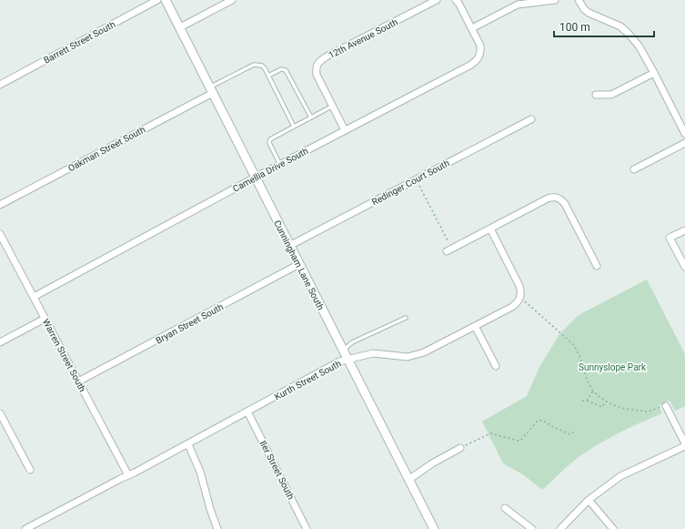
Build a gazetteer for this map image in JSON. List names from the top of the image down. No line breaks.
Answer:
{"streets":{"street":["12th Avenue South","Barrett Street South","Oakman Street South","Camellia Drive South","Redinger Court South","Cunningham Lane South","Bryan Street South","Warren Street South","Kurth Street South","Iler Street South"]},"crossings":[["12th Avenue South","Camellia Drive South"],["Oakman Street South","Cunningham Lane South"],["Camellia Drive South","Cunningham Lane South"],["Camellia Drive South","Warren Street South"],["Redinger Court South","Cunningham Lane South"],["Cunningham Lane South","Bryan Street South"],["Cunningham Lane South","Kurth Street South"],["Bryan Street South","Warren Street South"],["Warren Street South","Kurth Street South"],["Kurth Street South","Iler Street South"]],"parks":["Sunnyslope Park"],"scale_bar":"100 m"}
